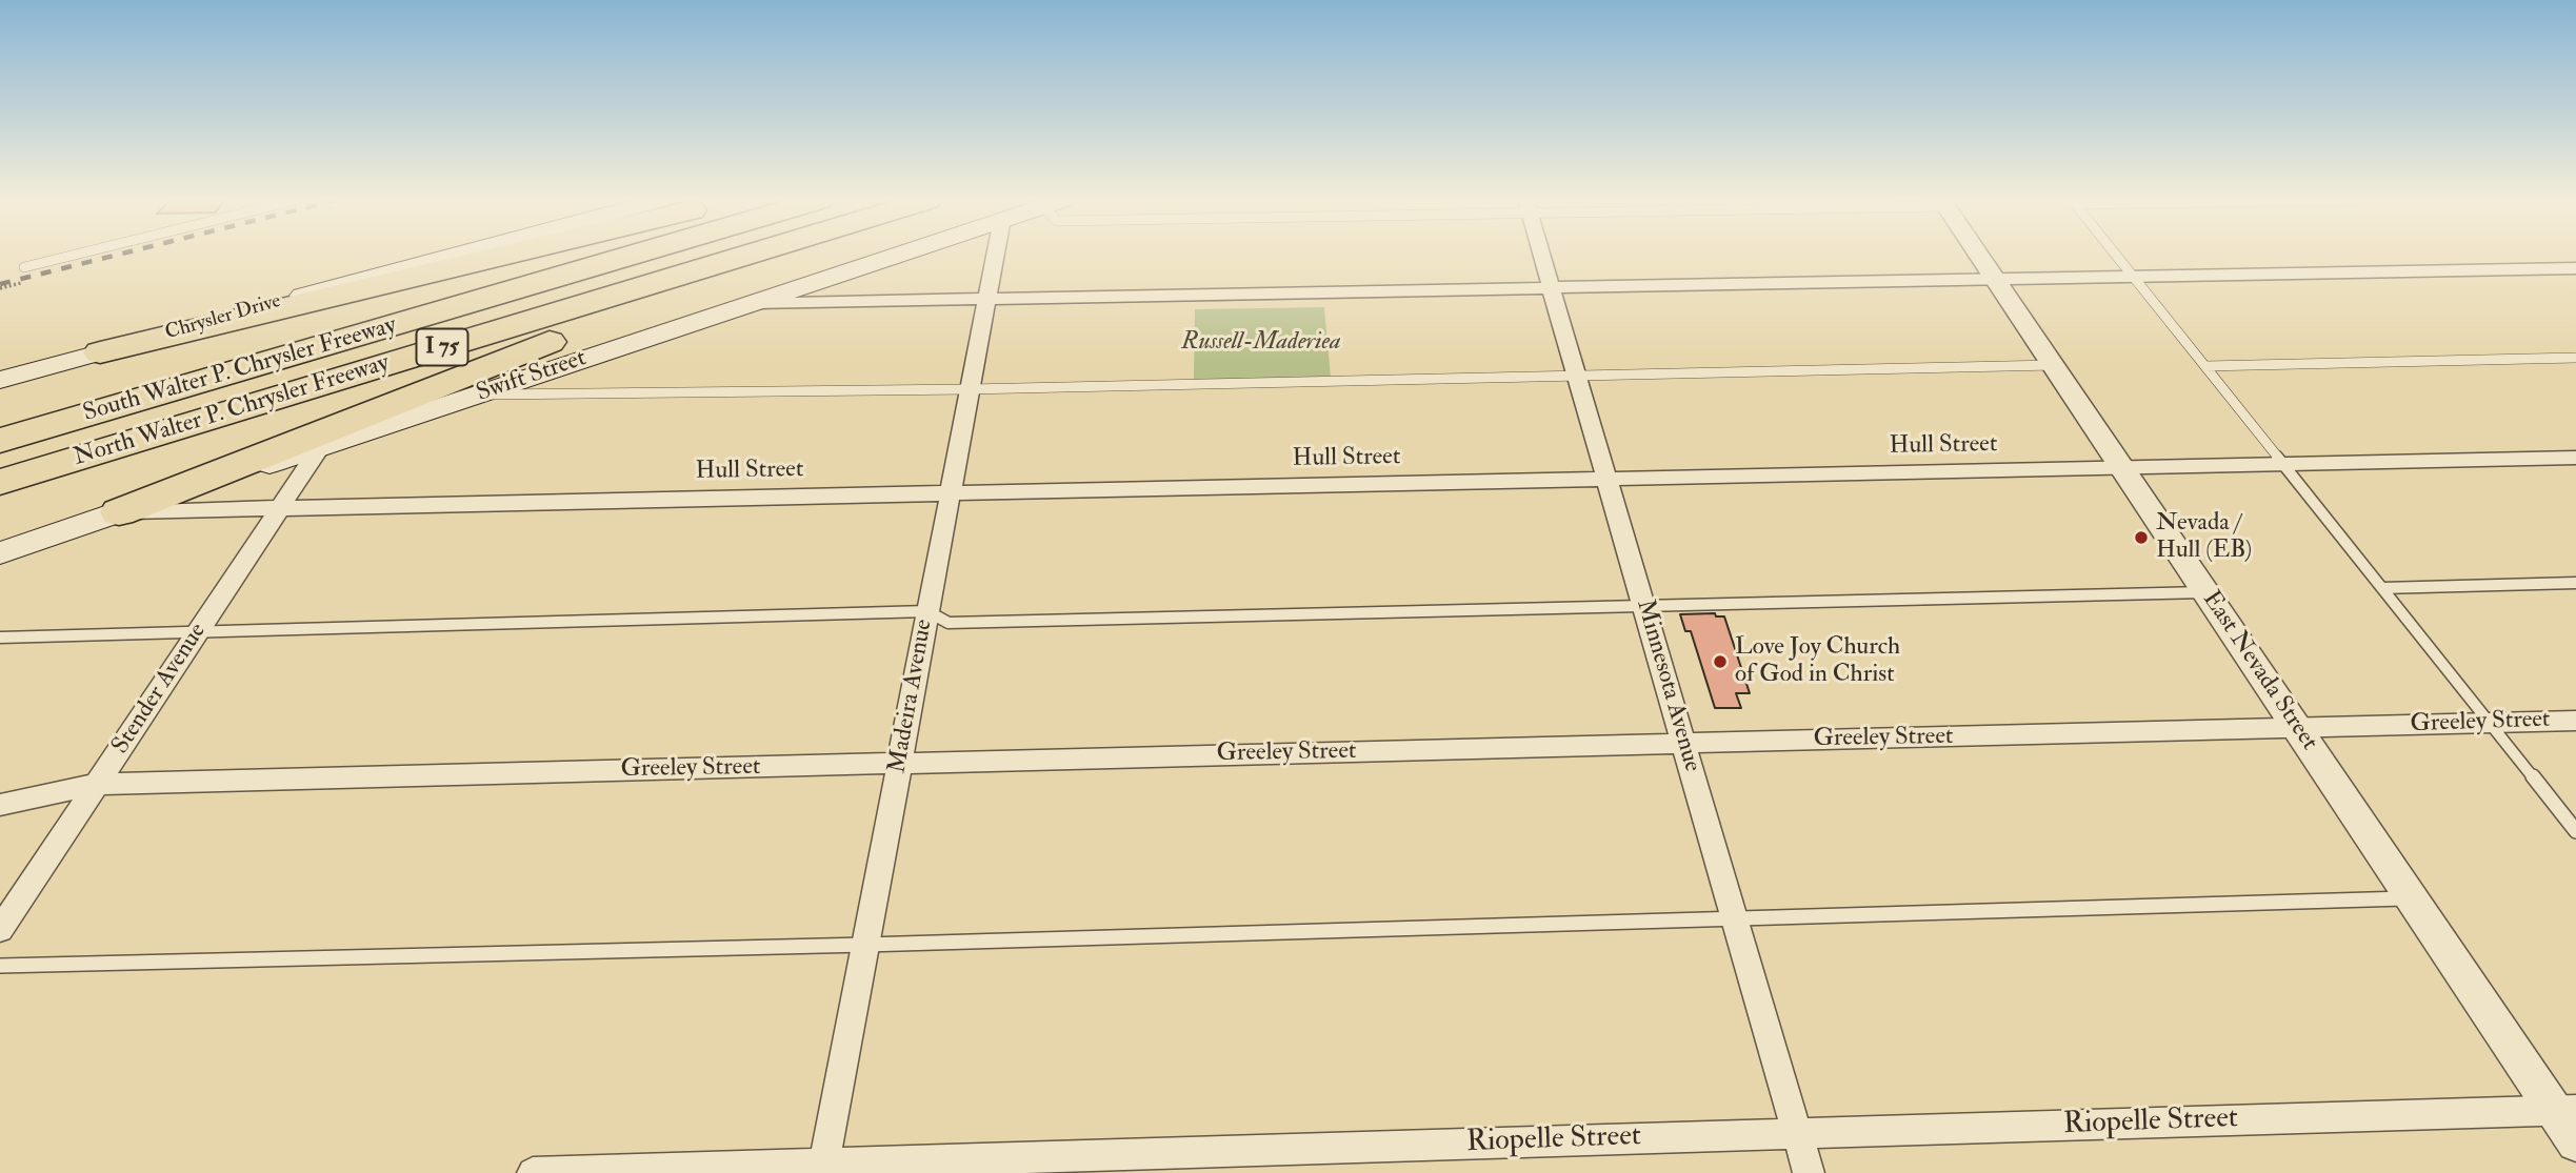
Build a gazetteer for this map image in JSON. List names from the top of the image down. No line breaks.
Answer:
{"streets":{"highway":["I 75","South Walter P. Chrysler Freeway","North Walter P. Chrysler Freeway"],"main road":["Chrysler Drive","Swift Street"],"street":["Hull Street","East Nevada Street","Minnesota Avenue","Stender Avenue","Madeira Avenue","Greeley Street","Riopelle Street"]},"crossings":[["Swift Street","Hull Street"],["Swift Street","Stender Avenue"],["Hull Street","East Nevada Street"],["Hull Street","Minnesota Avenue"],["Hull Street","Stender Avenue"],["Hull Street","Madeira Avenue"],["East Nevada Street","Greeley Street"],["East Nevada Street","Riopelle Street"],["Minnesota Avenue","Greeley Street"],["Minnesota Avenue","Riopelle Street"],["Stender Avenue","Greeley Street"],["Madeira Avenue","Greeley Street"],["Madeira Avenue","Riopelle Street"]],"parks":["Russell-Maderiea"],"places":["Nevada / Hull (EB)","Love Joy Church of God in Christ"]}
